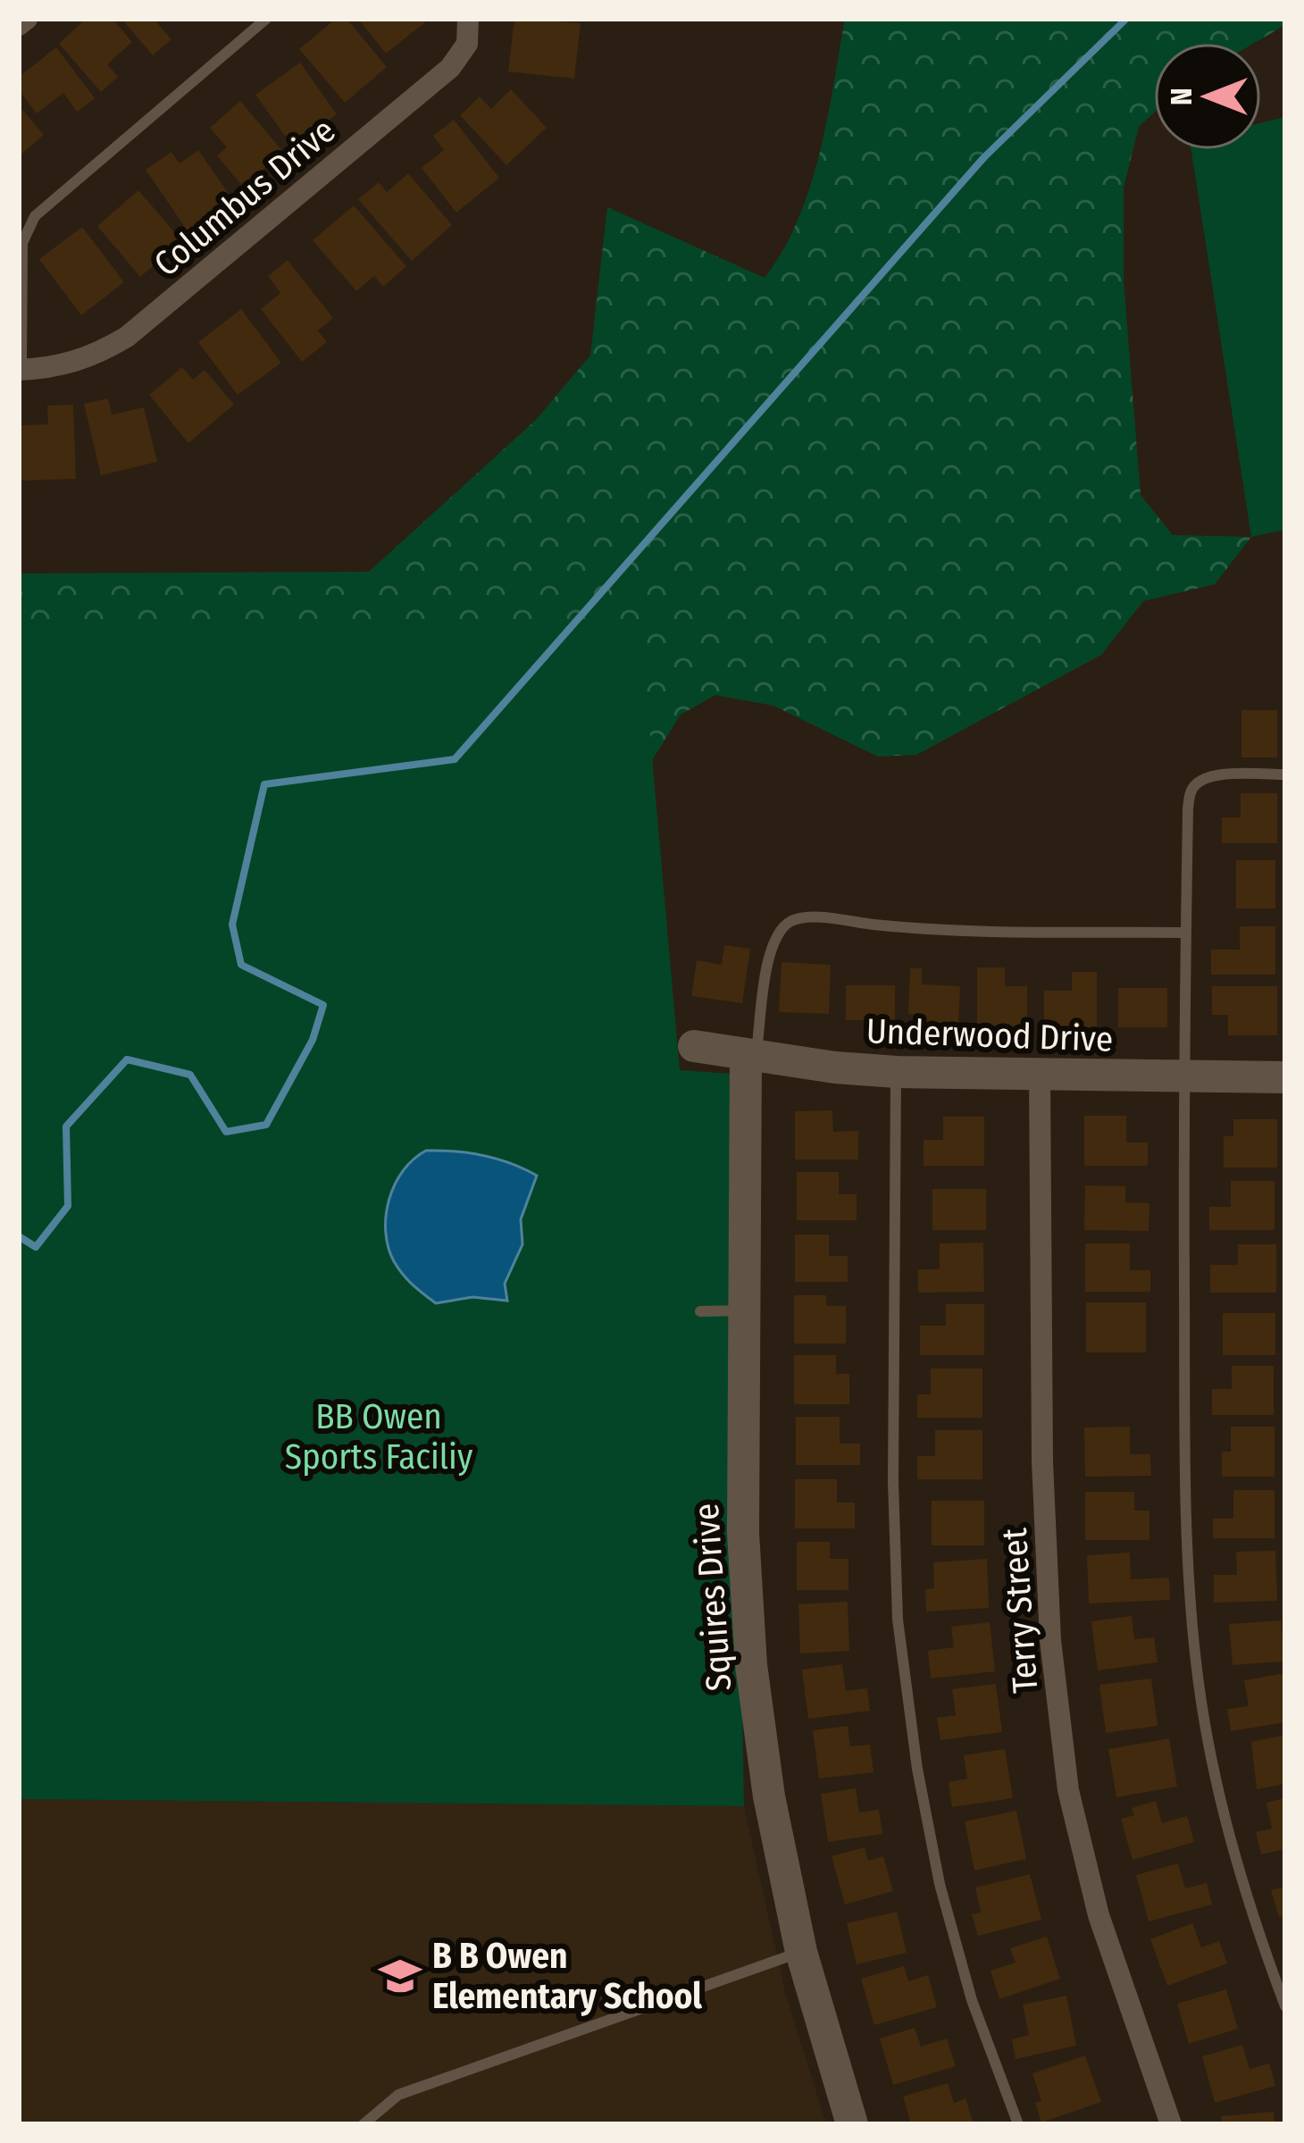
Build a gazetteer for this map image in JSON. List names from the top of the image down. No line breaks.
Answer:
{"streets":{"street":["Columbus Drive","Underwood Drive","Squires Drive","Terry Street"]},"crossings":[["Underwood Drive","Squires Drive"],["Underwood Drive","Terry Street"]],"parks":["BB Owen Sports Faciliy"],"places":{"school or university":["B B Owen Elementary School"]},"north":"left"}
